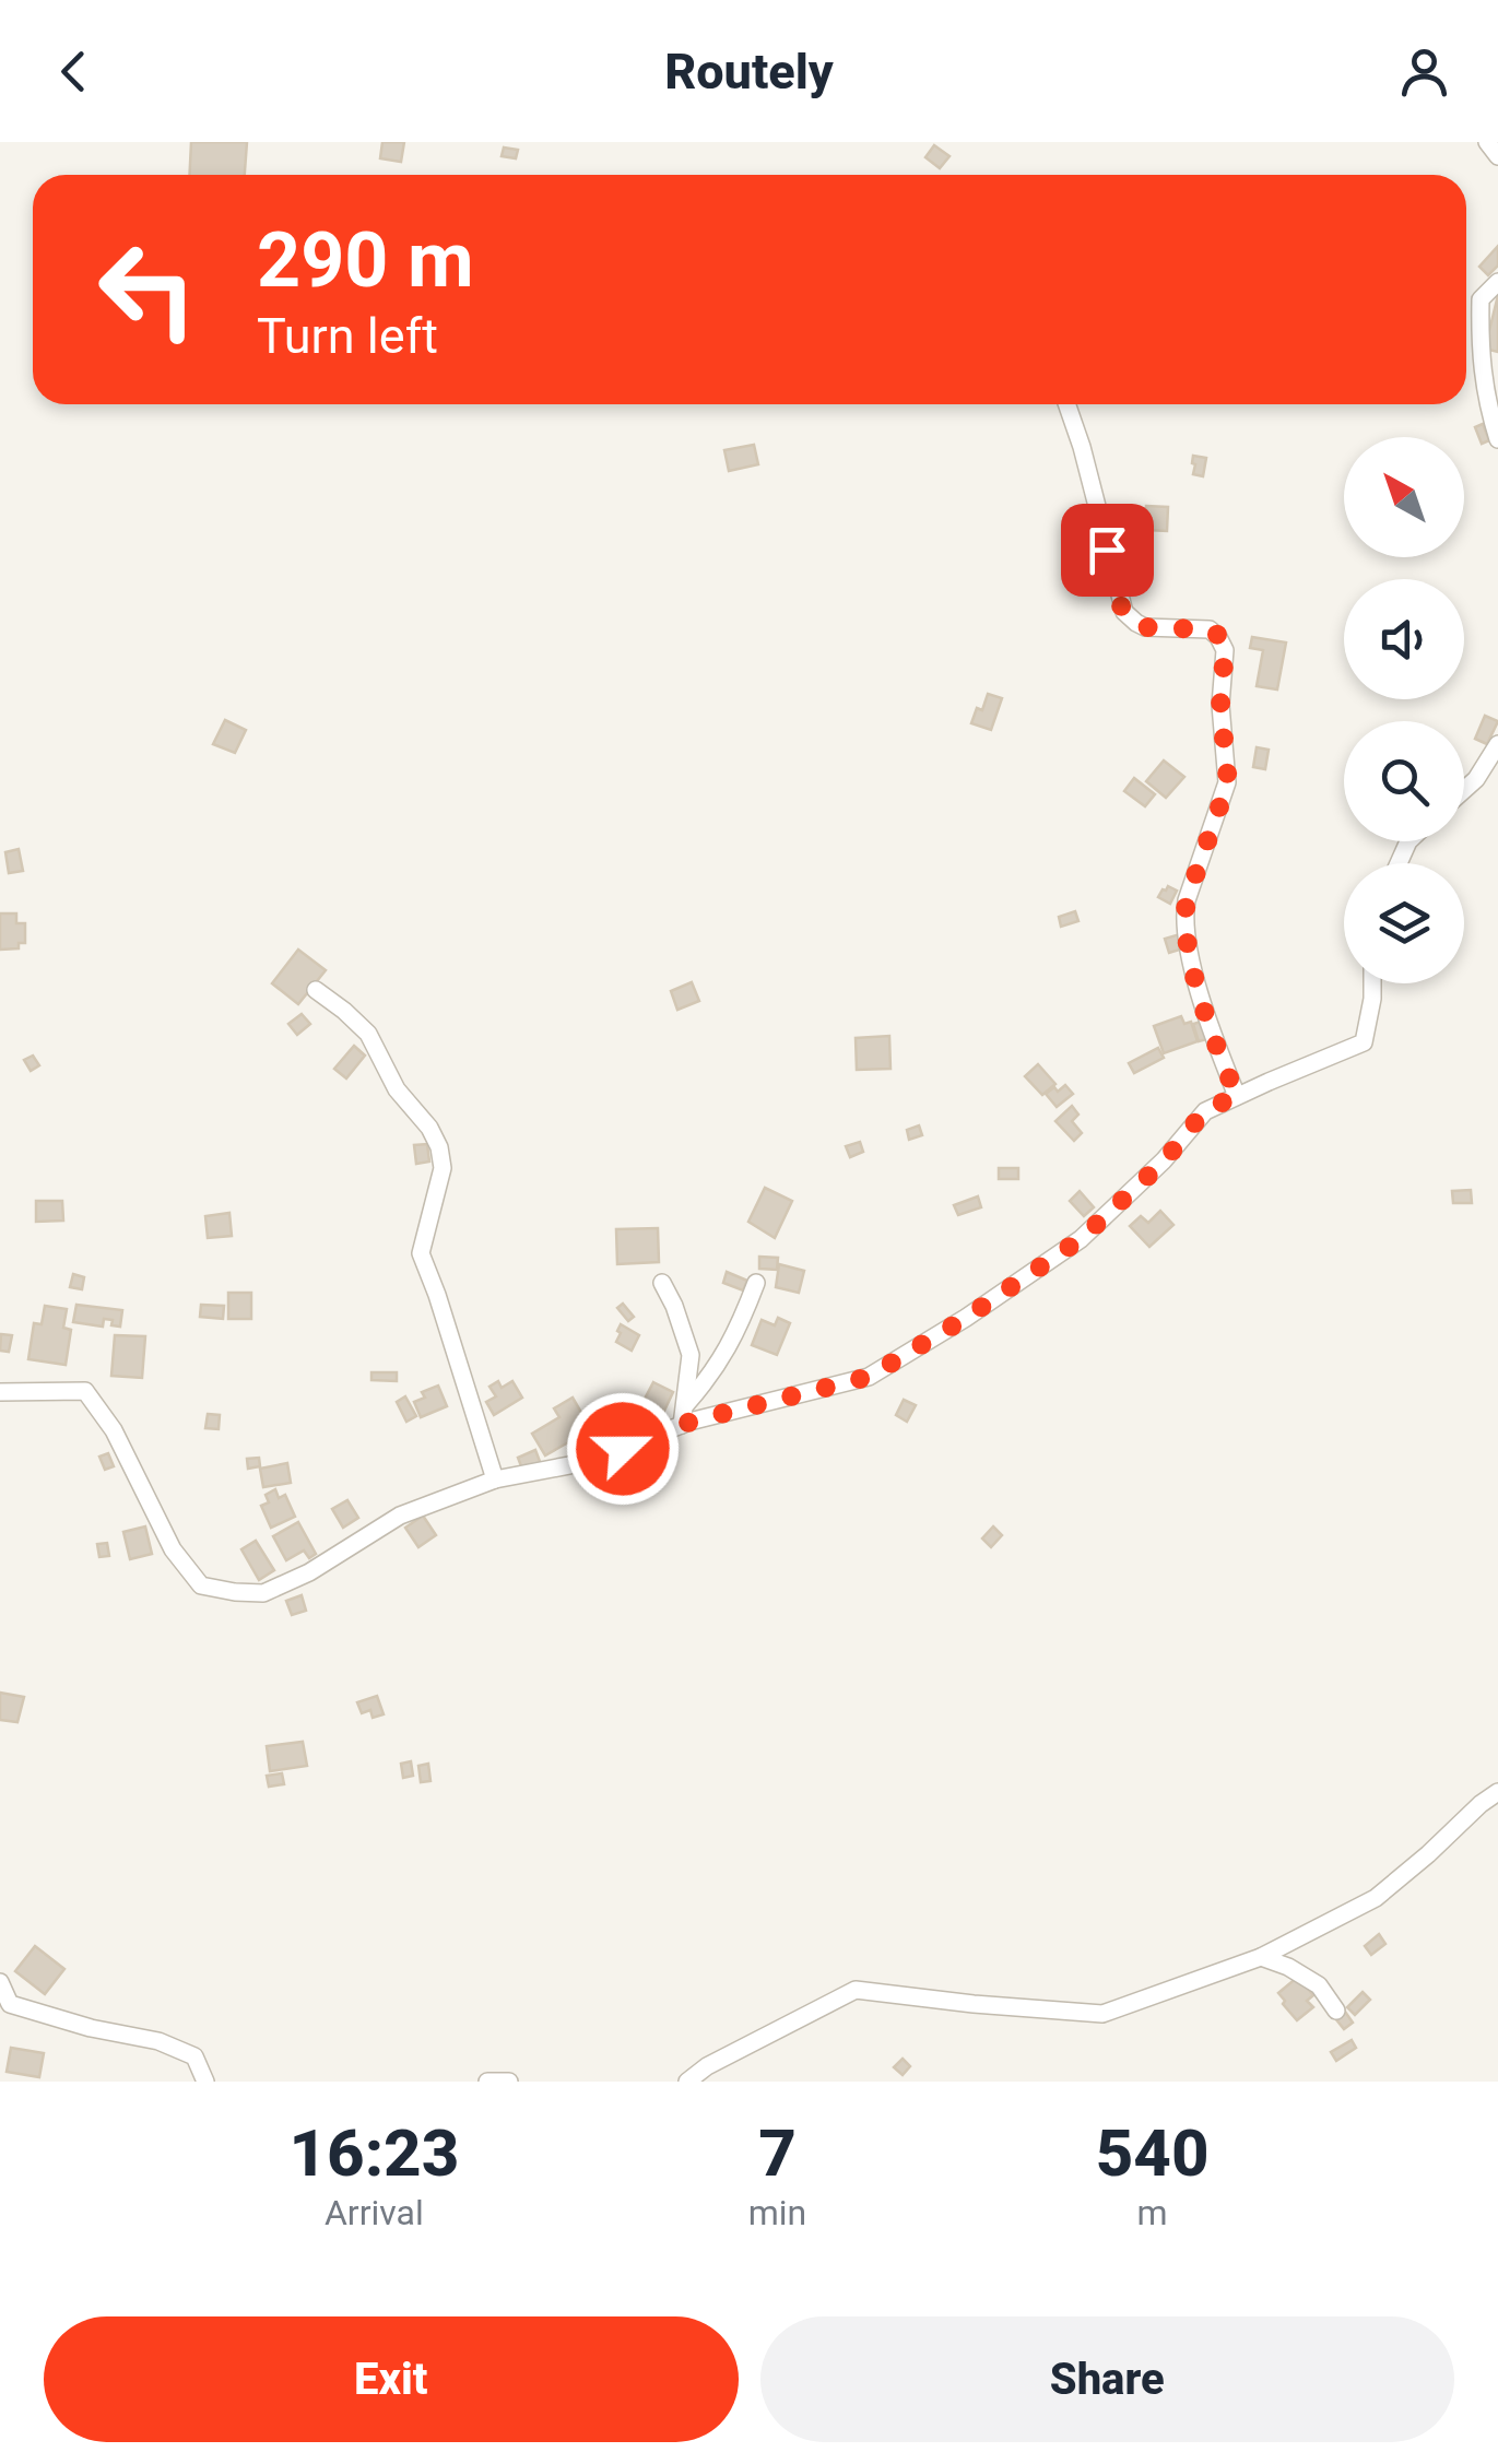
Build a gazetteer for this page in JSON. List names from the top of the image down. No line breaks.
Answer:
{"north":"top left","page":{"header":"Routely","turn":["290 m","Turn left"],"eta":["16:23","Arrival","7","min","540","m"],"buttons":["Exit","Share"]}}
